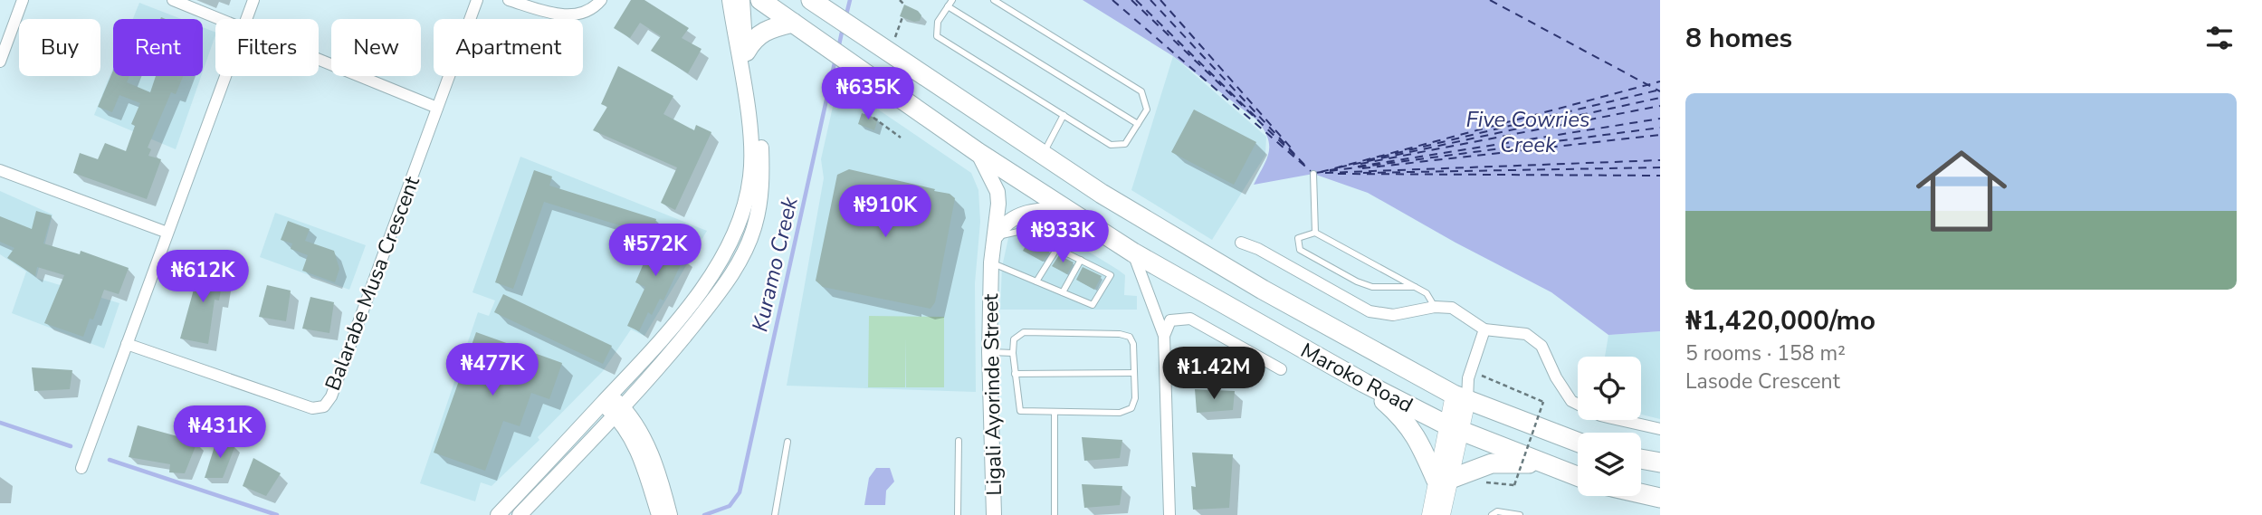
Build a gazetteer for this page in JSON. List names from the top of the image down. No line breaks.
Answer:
{"streets":{"highway":["Maroko Road"],"street":["Balarabe Musa Crescent","Ligali Ayorinde Street"]},"crossings":[["Maroko Road","Ligali Ayorinde Street"]],"water":["Five Cowries Creek","Kuramo Creek"],"page":{"heading":"8 homes","chip":["Buy","Rent","Filters","New","Apartment"],"price":["₦635K","₦910K","₦933K","₦572K","₦612K","₦477K","₦1.42M","₦431K"],"list":[{"name":"₦1,420,000/mo","note":"5 rooms · 158 m² · Lasode Crescent"}]}}
